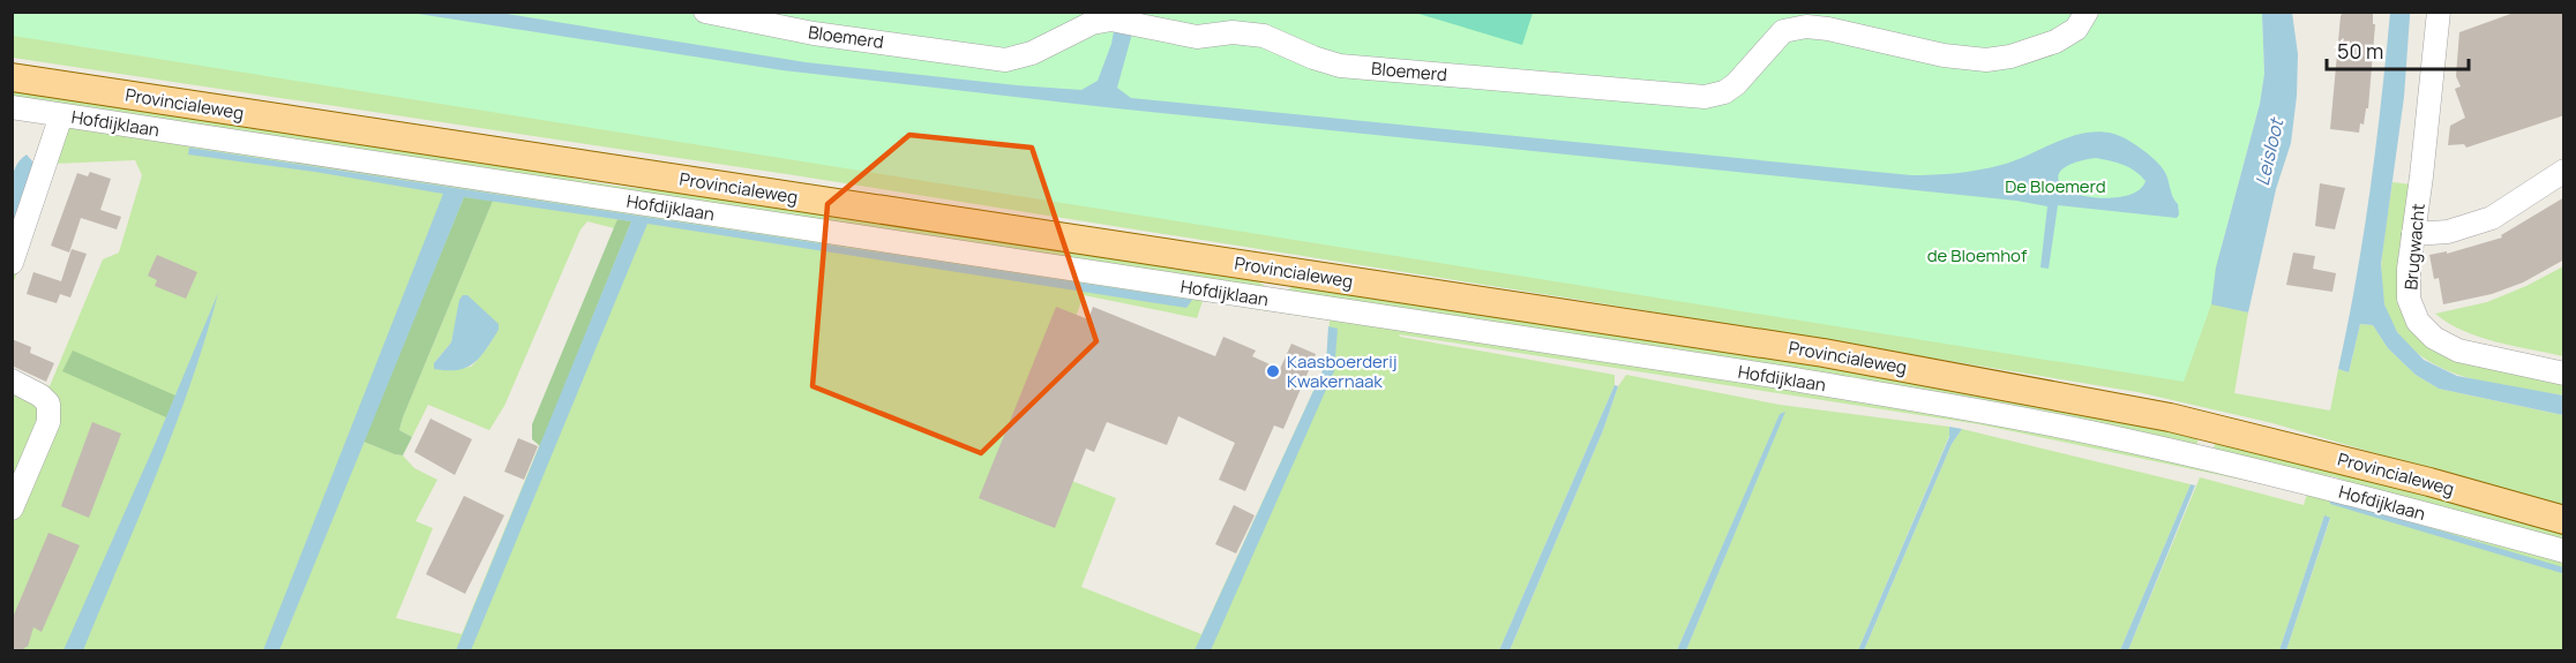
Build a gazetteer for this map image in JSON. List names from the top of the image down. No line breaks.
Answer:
{"streets":{"main road":["Provincialeweg"],"street":["Bloemerd","Hofdijklaan","Brugwacht"]},"crossings":[["Provincialeweg","Hofdijklaan"]],"water":["Leisloot"],"parks":["De Bloemerd","de Bloemhof"],"places":["Kaasboerderij Kwakernaak"],"scale_bar":"50 m"}
